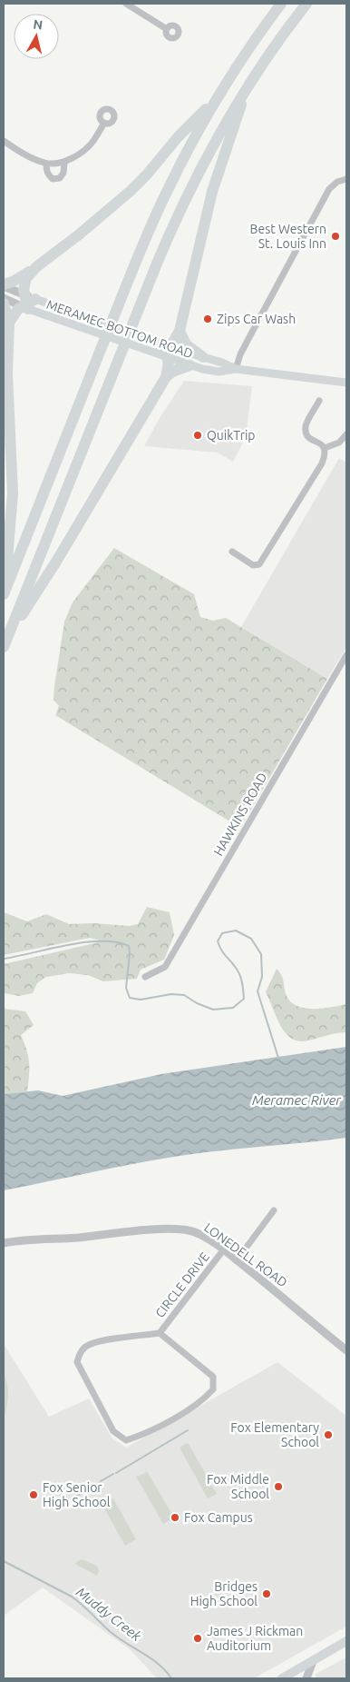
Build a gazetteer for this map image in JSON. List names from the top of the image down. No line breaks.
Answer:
{"streets":{"main road":["MERAMEC BOTTOM ROAD"],"street":["HAWKINS ROAD","LONEDELL ROAD","CIRCLE DRIVE"]},"crossings":[["LONEDELL ROAD","CIRCLE DRIVE"]],"water":["Meramec River","Muddy Creek"],"places":["Best Western St. Louis Inn","Zips Car Wash","QuikTrip","Fox Elementary School","Fox Middle School","Fox Senior High School","Fox Campus","Bridges High School","James J Rickman Auditorium"],"north":"top"}
